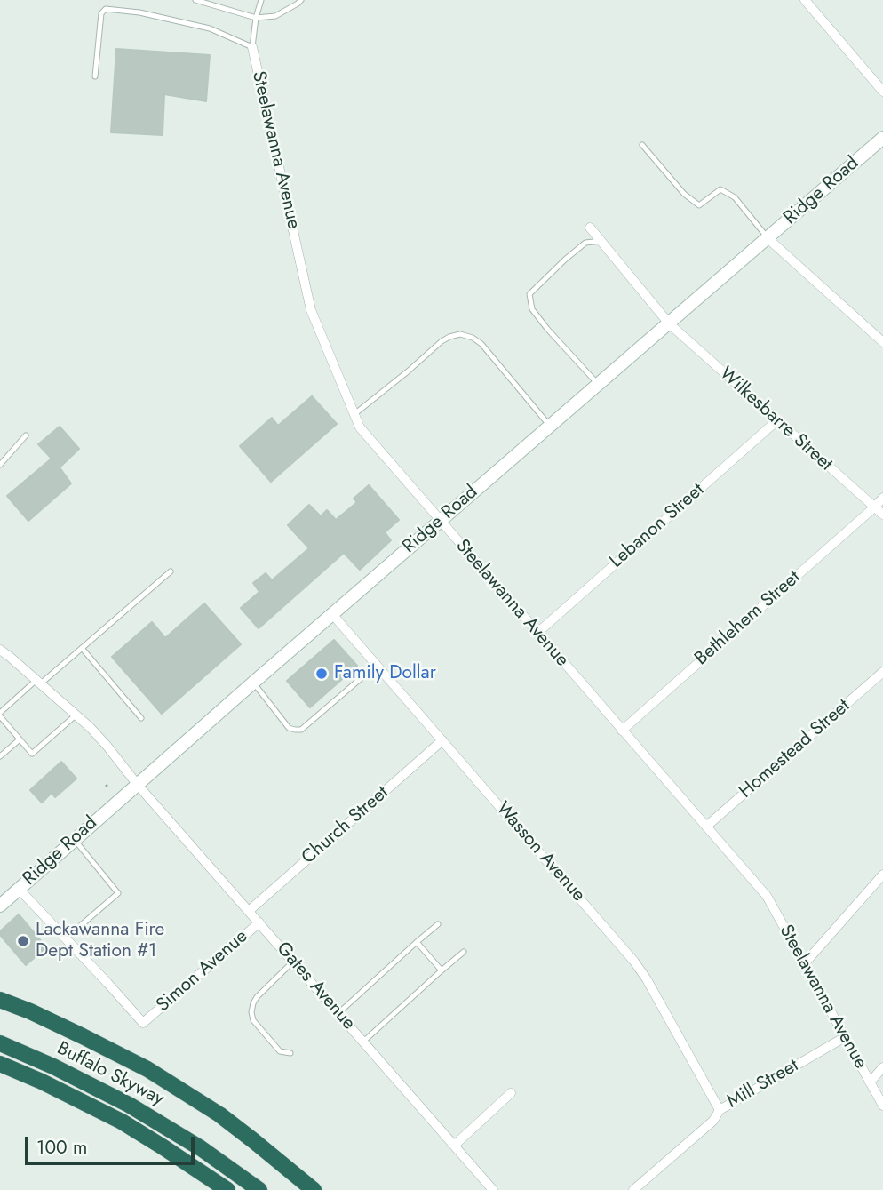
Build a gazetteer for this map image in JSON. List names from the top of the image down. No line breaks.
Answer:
{"streets":{"highway":["Buffalo Skyway"],"main road":["Ridge Road"],"street":["Steelawanna Avenue","Wilkesbarre Street","Lebanon Street","Bethlehem Street","Homestead Street","Church Street","Wasson Avenue","Simon Avenue","Gates Avenue","Mill Street"]},"crossings":[["Steelawanna Avenue","Ridge Road"],["Steelawanna Avenue","Lebanon Street"],["Steelawanna Avenue","Bethlehem Street"],["Steelawanna Avenue","Homestead Street"],["Steelawanna Avenue","Mill Street"],["Ridge Road","Wilkesbarre Street"],["Ridge Road","Wasson Avenue"],["Ridge Road","Simon Avenue"],["Ridge Road","Gates Avenue"],["Wilkesbarre Street","Lebanon Street"],["Wilkesbarre Street","Bethlehem Street"],["Church Street","Wasson Avenue"],["Church Street","Gates Avenue"],["Wasson Avenue","Mill Street"],["Simon Avenue","Gates Avenue"]],"places":["Family Dollar","Lackawanna Fire Dept Station #1"],"scale_bar":"100 m"}
